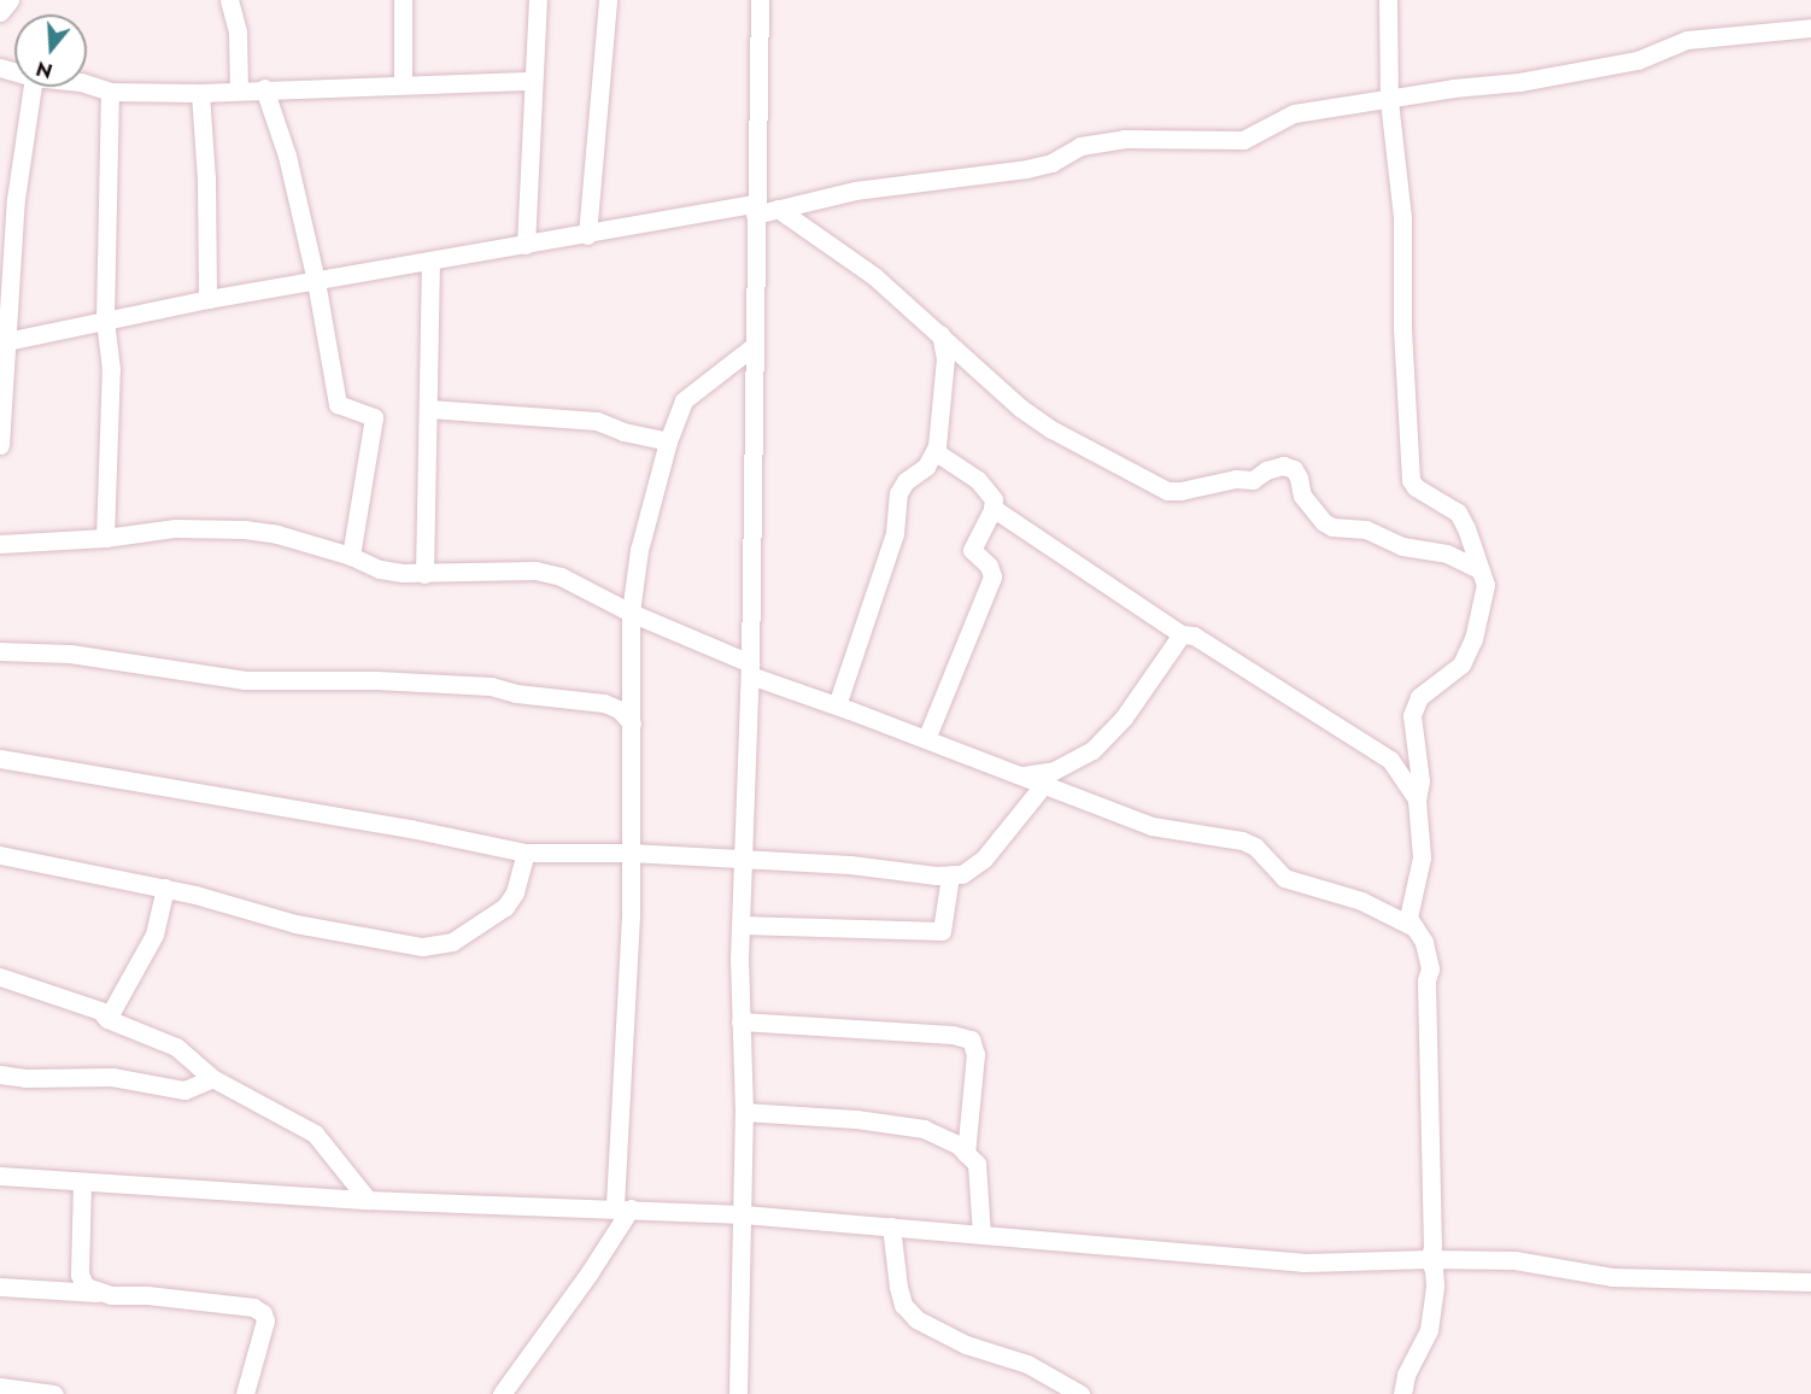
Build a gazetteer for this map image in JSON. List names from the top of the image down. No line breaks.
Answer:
{"north":"bottom"}
